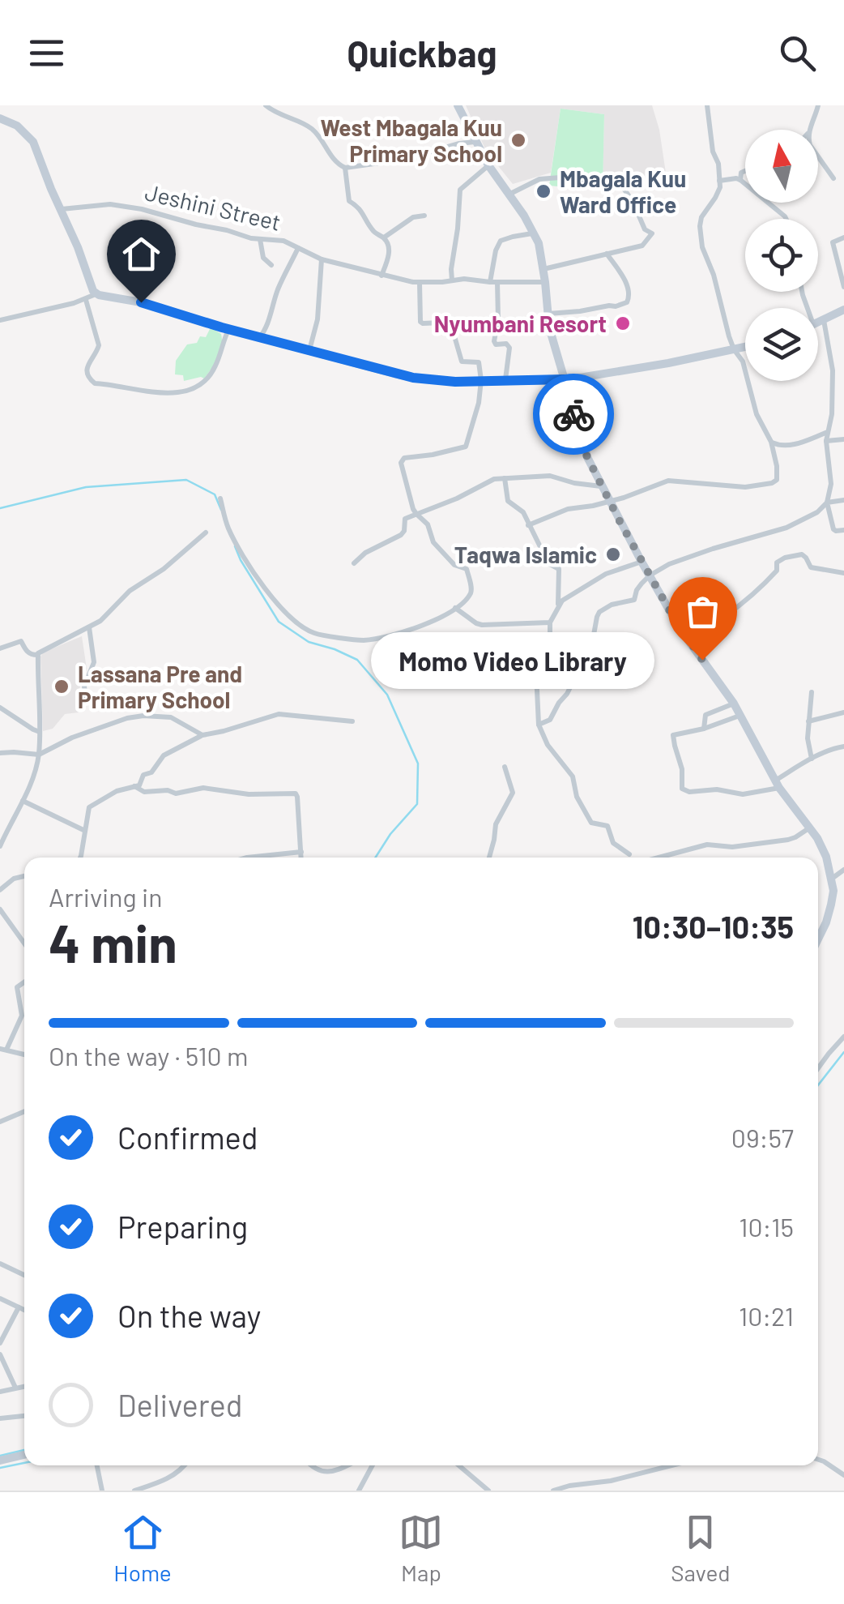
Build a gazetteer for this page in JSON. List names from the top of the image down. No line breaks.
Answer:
{"streets":{"street":["Jeshini Street"]},"places":["West Mbagala Kuu Primary School","Mbagala Kuu Ward Office","Nyumbani Resort","Taqwa Islamic","Momo Video Library","Lassana Pre and Primary School"],"north":"top","page":{"header":"Quickbag","bubble":"Momo Video Library","heading":["4 min","Arriving in","10:30–10:35"],"bar":"On the way · 510 m","list":[["Confirmed","09:57"],["Preparing","10:15"],["On the way","10:21"],"Delivered"],"tabs":["Home","Map","Saved"]}}
